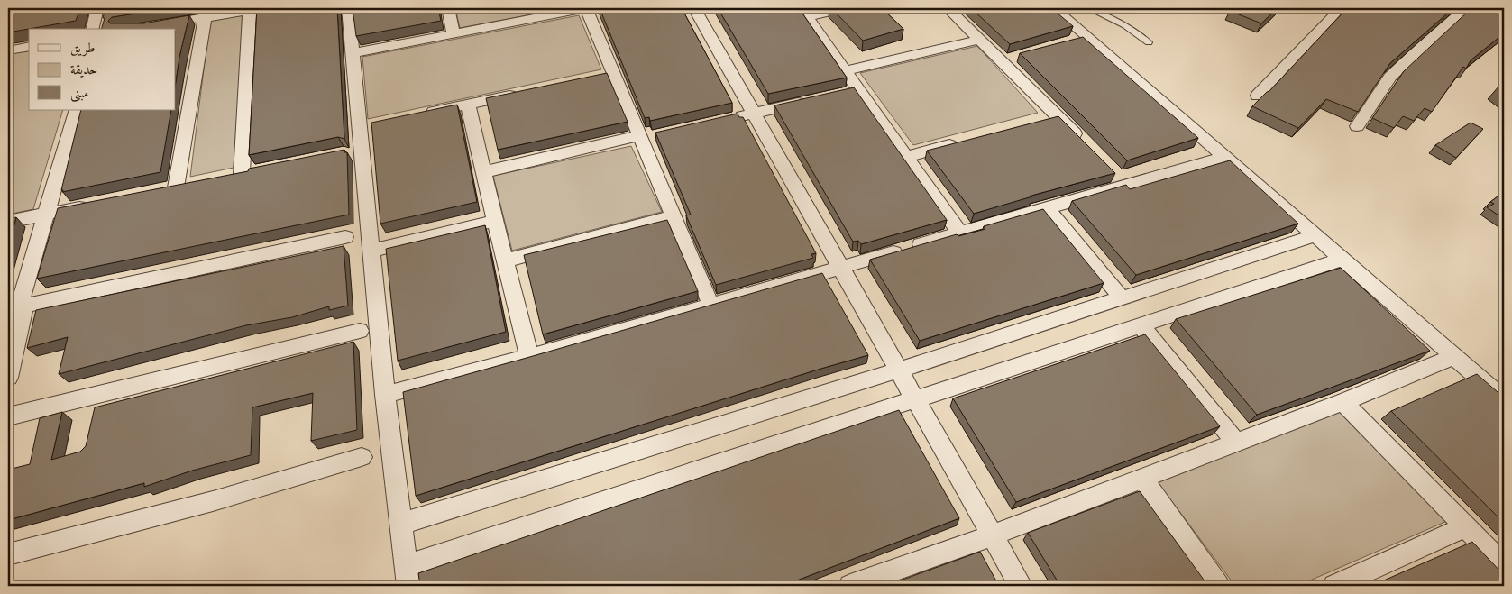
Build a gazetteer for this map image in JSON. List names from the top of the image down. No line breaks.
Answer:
{"legend":["طريق","حديقة","مبنى"]}
